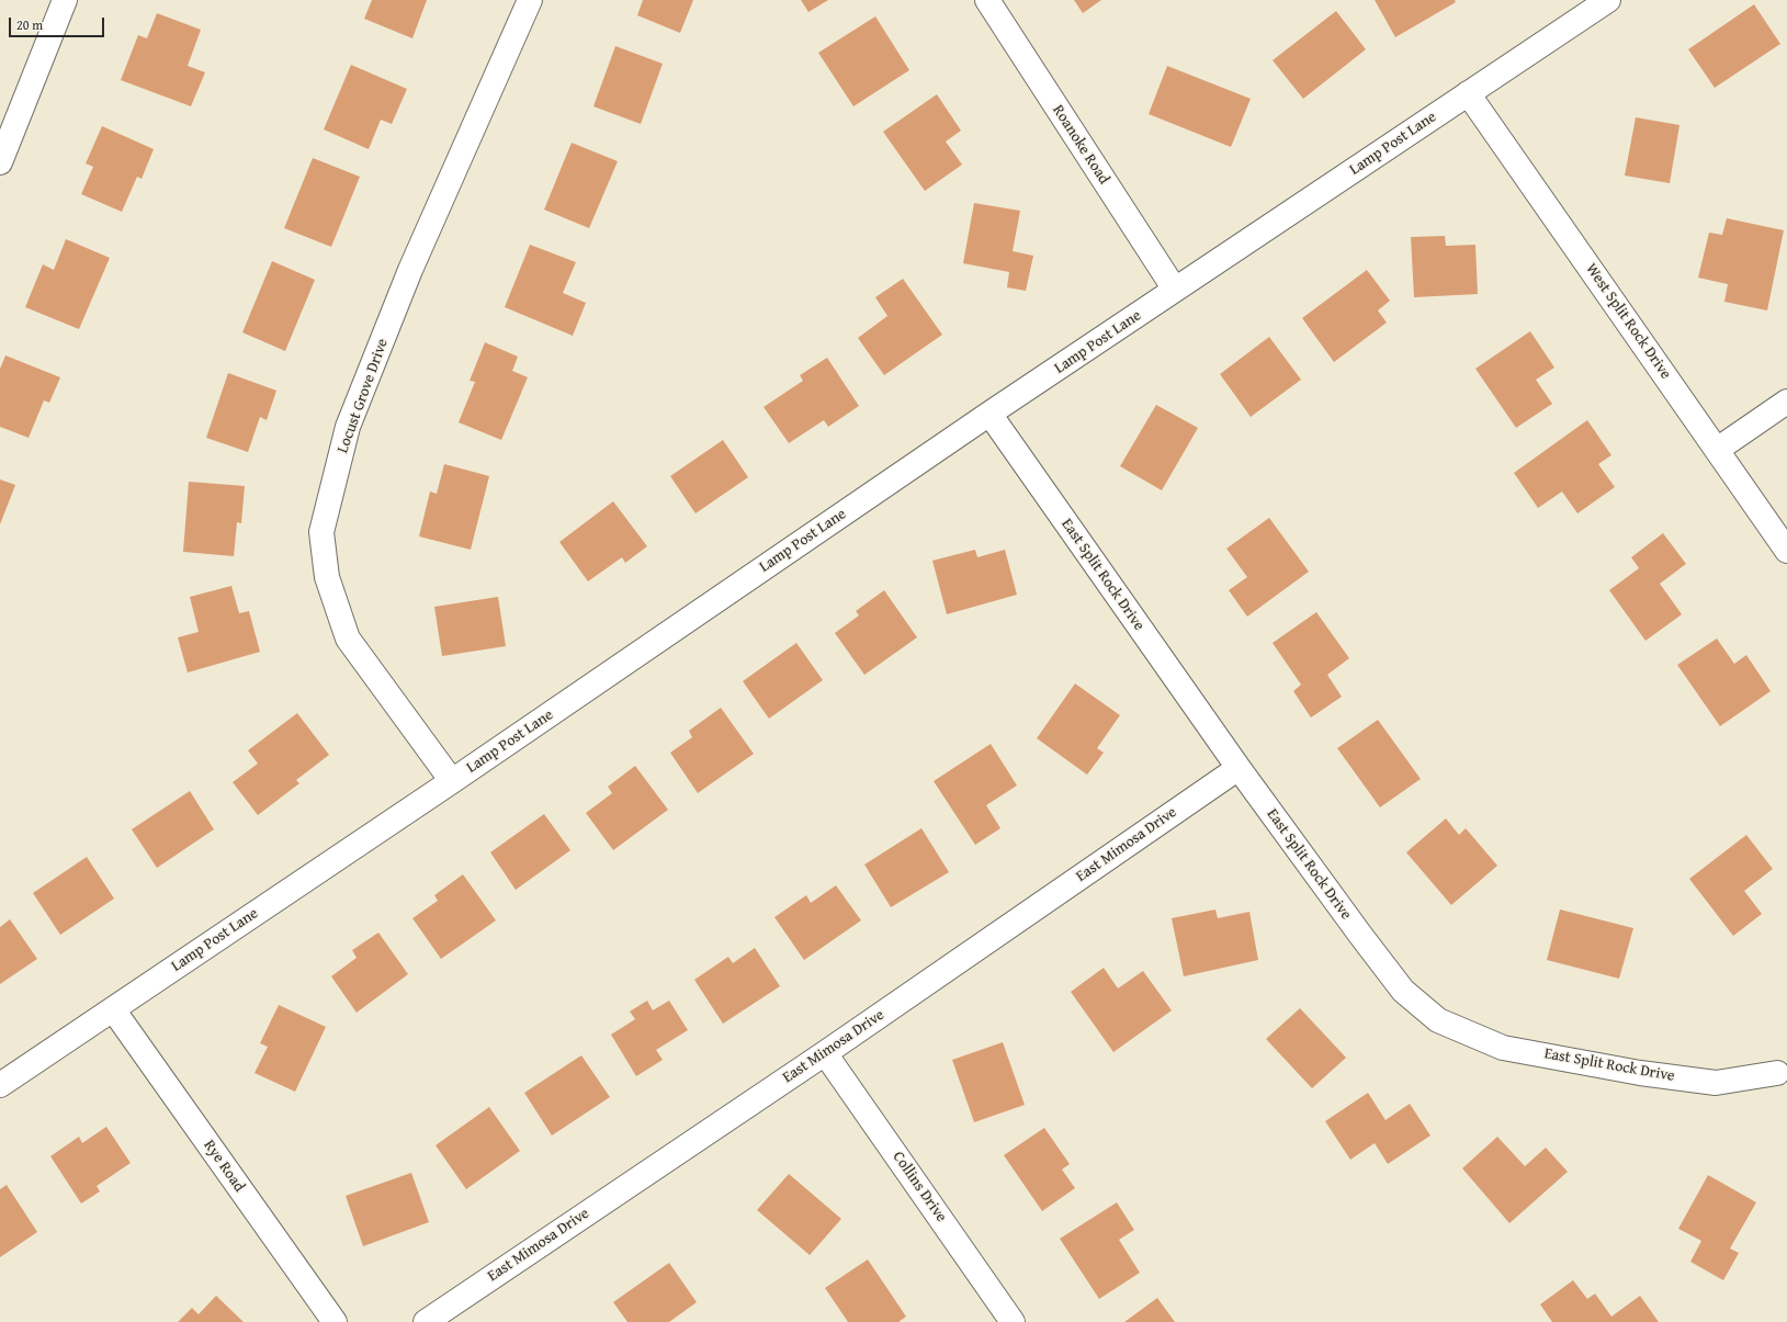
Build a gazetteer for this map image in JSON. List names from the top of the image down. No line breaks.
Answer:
{"streets":{"street":["Lamp Post Lane","Roanoke Road","West Split Rock Drive","Locust Grove Drive","East Split Rock Drive","East Mimosa Drive","Rye Road","Collins Drive"]},"crossings":[["Lamp Post Lane","Roanoke Road"],["Lamp Post Lane","West Split Rock Drive"],["Lamp Post Lane","Locust Grove Drive"],["Lamp Post Lane","East Split Rock Drive"],["Lamp Post Lane","Rye Road"],["East Split Rock Drive","East Mimosa Drive"],["East Mimosa Drive","Collins Drive"]],"scale_bar":"20 m"}
